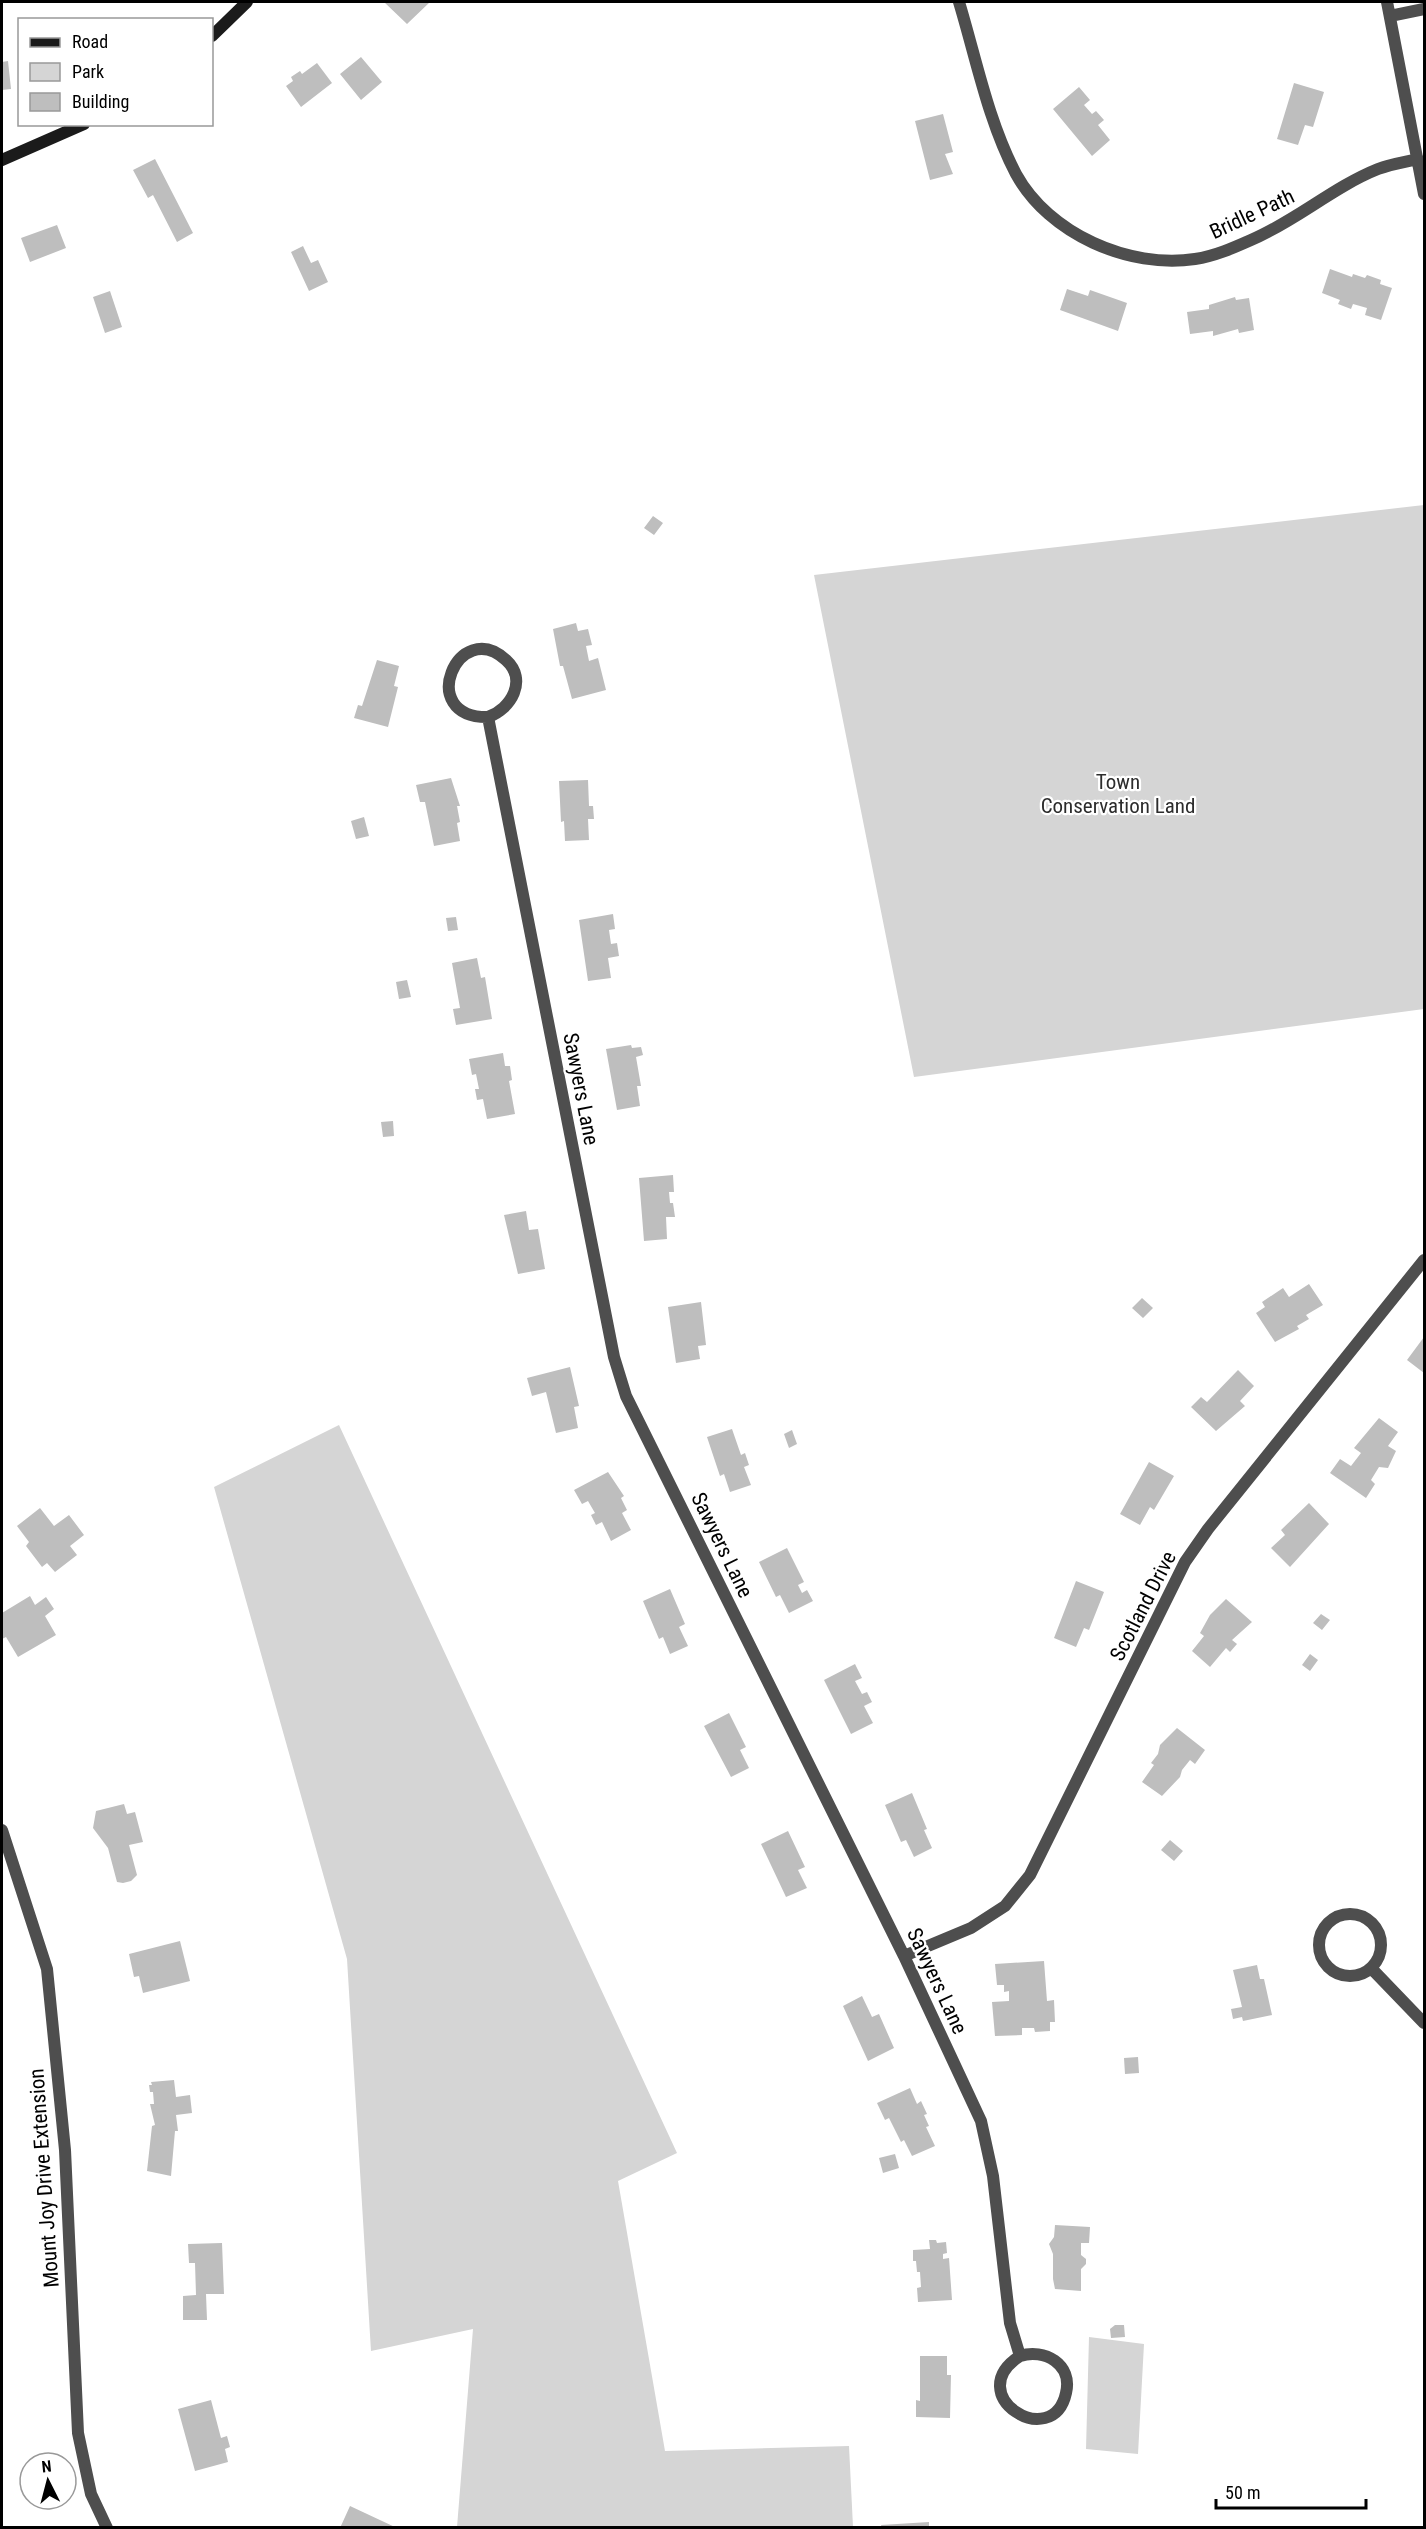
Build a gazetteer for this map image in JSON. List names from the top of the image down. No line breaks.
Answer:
{"streets":{"street":["Bridle Path","Sawyers Lane","Scotland Drive","Mount Joy Drive Extension"]},"crossings":[["Sawyers Lane","Scotland Drive"]],"parks":["Town Conservation Land"],"legend":["Road","Park","Building"],"scale_bar":"50 m","north":"top"}
